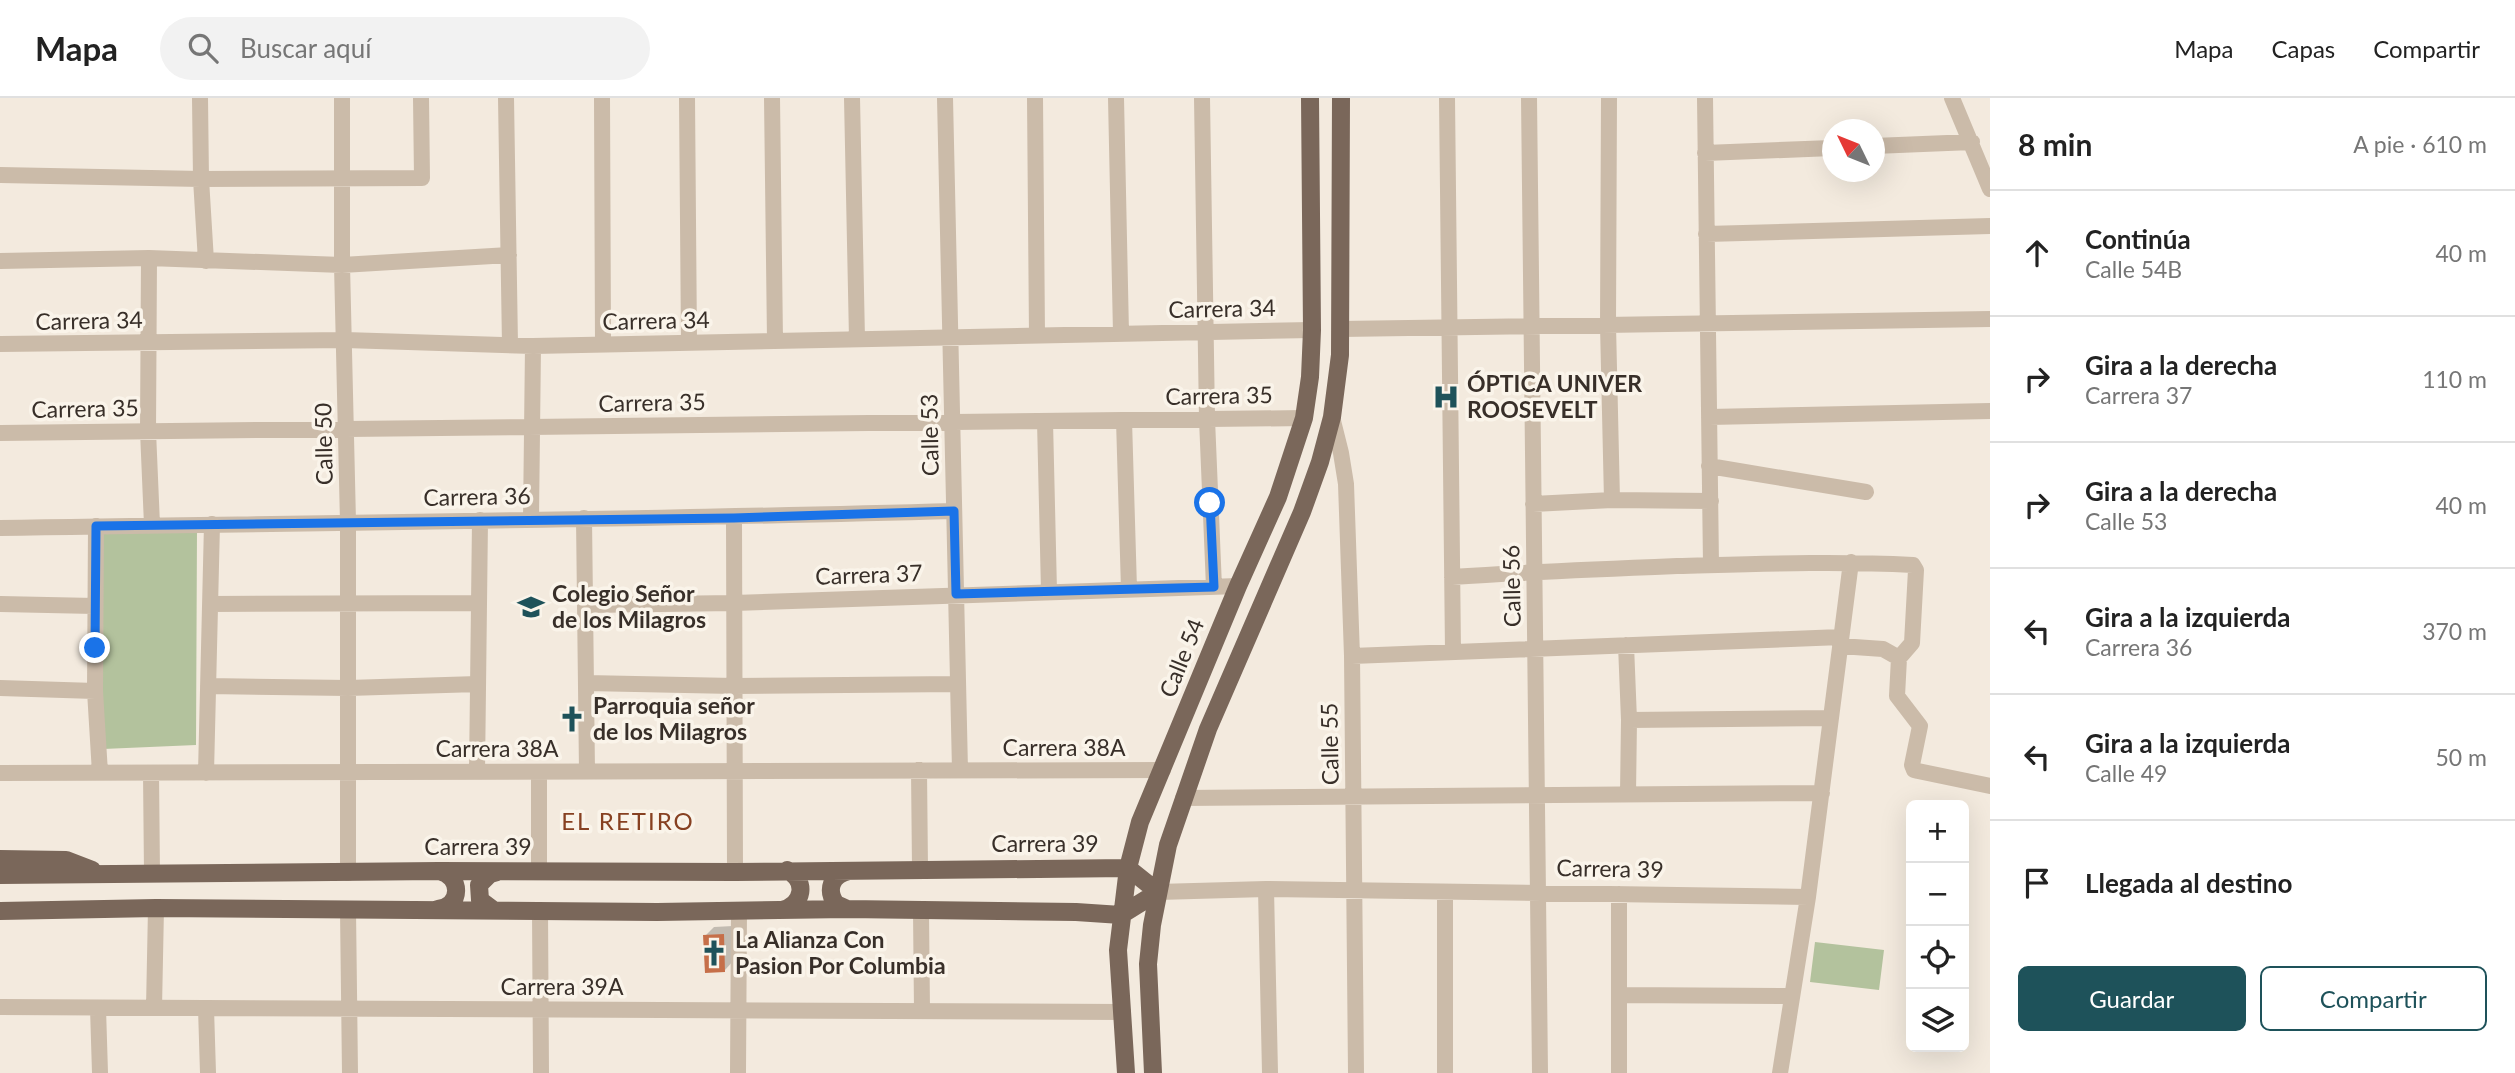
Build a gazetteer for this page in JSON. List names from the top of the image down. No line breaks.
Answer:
{"streets":{"main road":["Calle 54","Carrera 39"],"street":["Carrera 34","Carrera 35","Calle 53","Calle 50","Carrera 36","Carrera 37","Calle 56","Calle 55","Carrera 38A","Carrera 39A"]},"crossings":[["Carrera 34","Calle 53"],["Carrera 34","Calle 50"],["Carrera 34","Calle 54"],["Carrera 35","Calle 53"],["Carrera 35","Calle 50"],["Carrera 35","Calle 54"],["Calle 53","Carrera 36"],["Calle 53","Carrera 37"],["Calle 53","Carrera 38A"],["Calle 50","Carrera 36"],["Calle 50","Carrera 38A"],["Calle 50","Carrera 39"],["Carrera 37","Calle 54"],["Calle 56","Carrera 39"],["Calle 54","Carrera 38A"],["Calle 54","Carrera 39"],["Calle 54","Carrera 39A"],["Calle 55","Carrera 39"]],"districts":["EL RETIRO"],"places":{"hospital":["ÓPTICA UNIVER ROOSEVELT"],"school or university":["Colegio Señor de los Milagros"],"church":["Parroquia señor de los Milagros","La Alianza Con Pasion Por Columbia"]},"north":"top left","page":{"header":"Mapa","search":"Buscar aquí","nav":["Mapa","Capas","Compartir"],"heading":["8 min","A pie · 610 m"],"list":[["Continúa","Calle 54B","40 m"],["Gira a la derecha","Carrera 37","110 m"],["Gira a la derecha","Calle 53","40 m"],["Gira a la izquierda","Carrera 36","370 m"],["Gira a la izquierda","Calle 49","50 m"],"Llegada al destino"],"map_buttons":["+","−"],"buttons":["Guardar","Compartir"]}}
